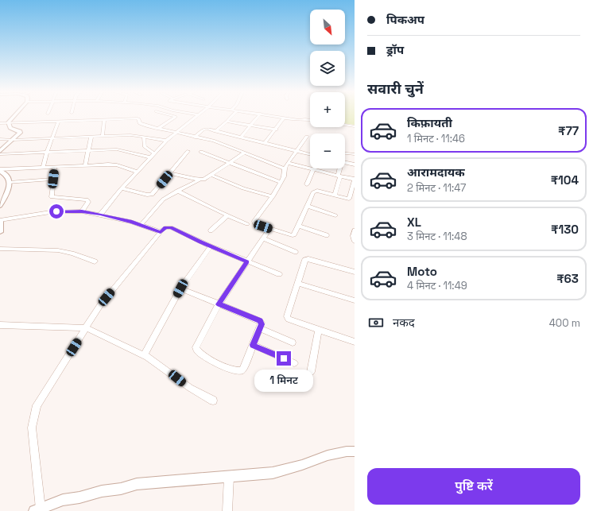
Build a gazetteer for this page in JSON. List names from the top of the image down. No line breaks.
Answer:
{"north":"bottom right","page":{"banner":["पिकअप","ड्रॉप"],"map_buttons":["+","−"],"heading":"सवारी चुनें","list":[{"name":"किफ़ायती","note":"1 मिनट · 11:46","value":"₹77"},{"name":"आरामदायक","note":"2 मिनट · 11:47","value":"₹104"},{"name":"XL","note":"3 मिनट · 11:48","value":"₹130"},{"name":"Moto","note":"4 मिनट · 11:49","value":"₹63"}],"pay":["नकद","400 m"],"bubble":"1 मिनट","buttons":"पुष्टि करें"}}
